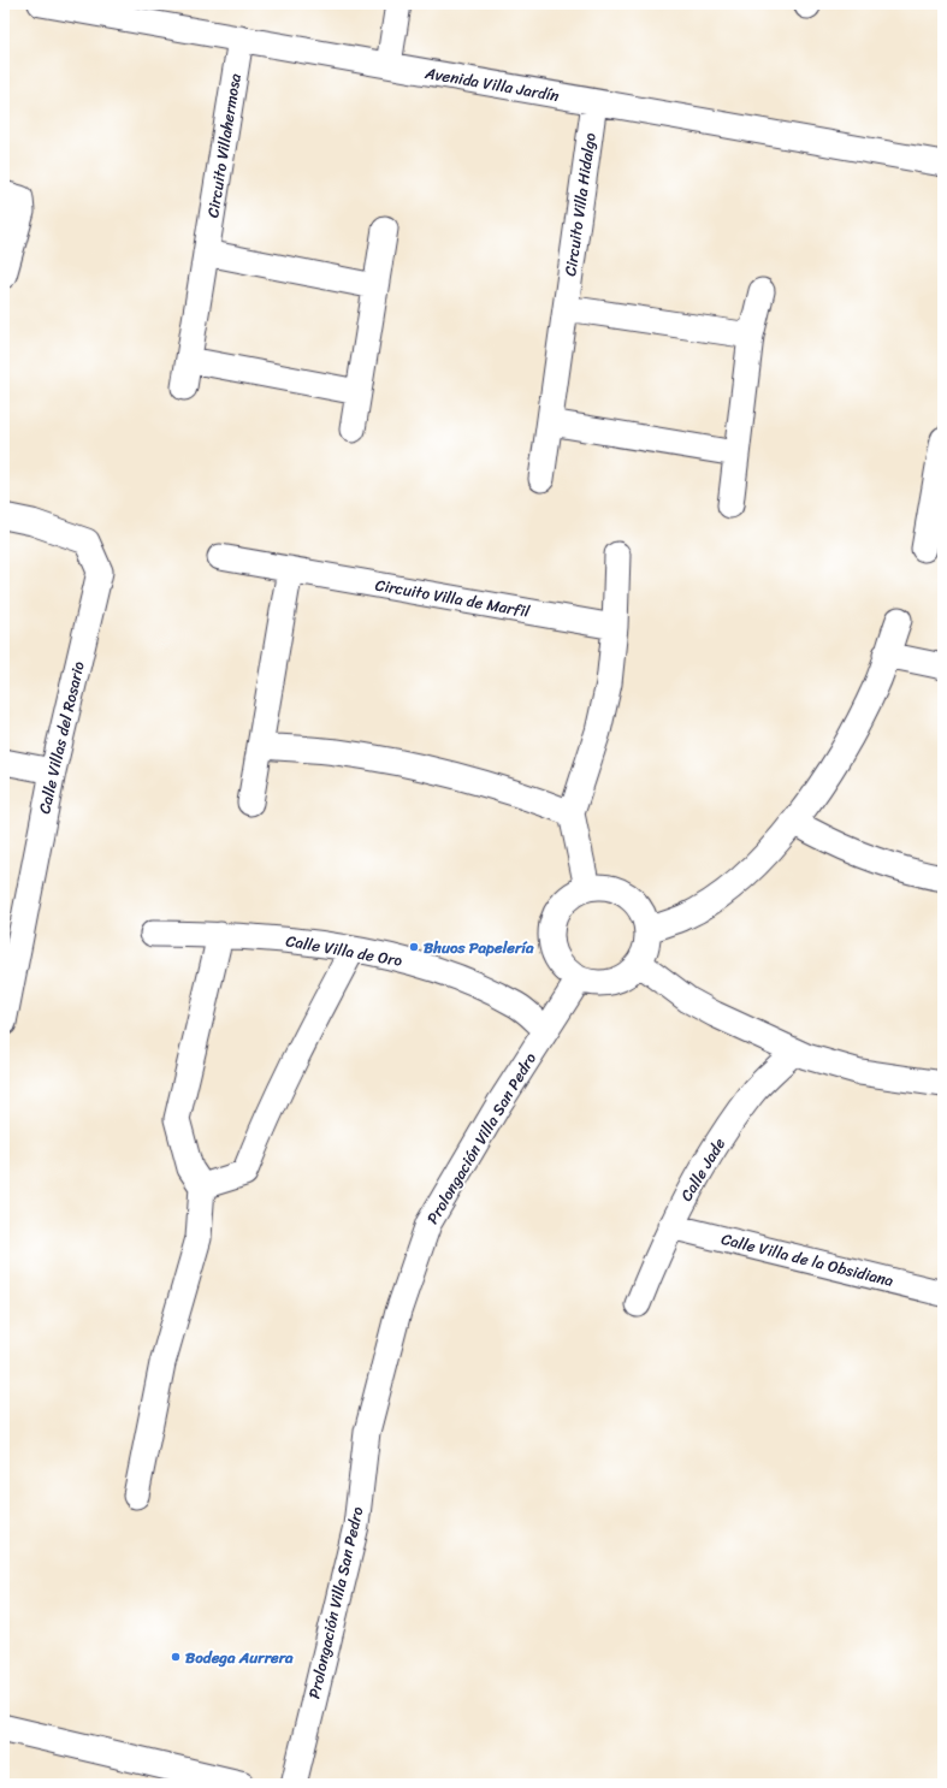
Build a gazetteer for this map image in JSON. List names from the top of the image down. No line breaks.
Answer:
{"streets":{"street":["Avenida Villa Jardín","Circuito Villahermosa","Circuito Villa Hidalgo","Circuito Villa de Marfil","Calle Villas del Rosario","Calle Villa de Oro","Prolongación Villa San Pedro","Calle Jade","Calle Villa de la Obsidiana"]},"crossings":[["Avenida Villa Jardín","Circuito Villahermosa"],["Avenida Villa Jardín","Circuito Villa Hidalgo"],["Calle Villa de Oro","Prolongación Villa San Pedro"],["Calle Jade","Calle Villa de la Obsidiana"]],"places":["Bhuos Papelería","Bodega Aurrera"]}
